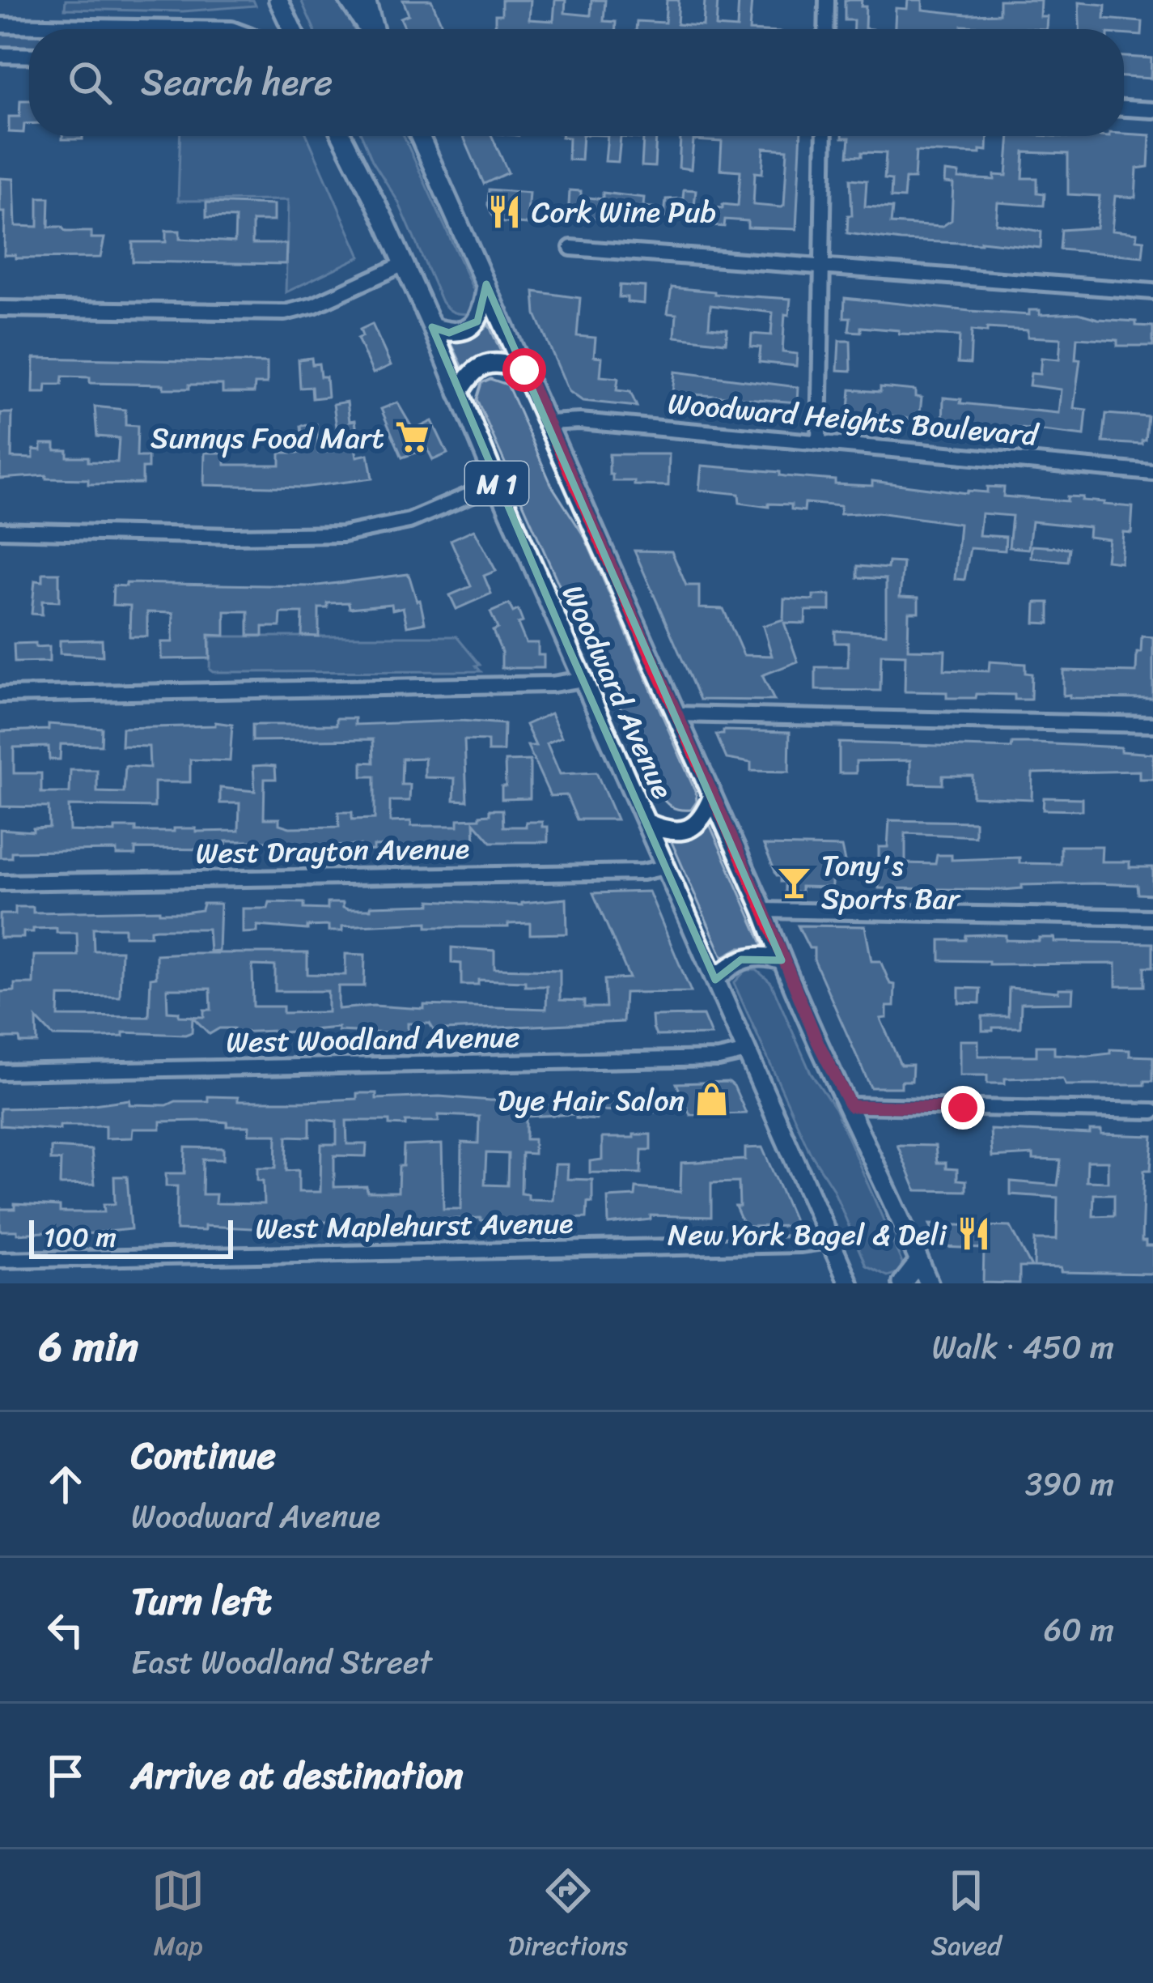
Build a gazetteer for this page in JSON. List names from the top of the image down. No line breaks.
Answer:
{"streets":{"main road":["M 1","Woodward Avenue"],"street":["Woodward Heights Boulevard","West Drayton Avenue","West Woodland Avenue","West Maplehurst Avenue"]},"crossings":[["Woodward Heights Boulevard","Woodward Avenue"],["Woodward Avenue","West Drayton Avenue"],["Woodward Avenue","West Woodland Avenue"],["Woodward Avenue","West Maplehurst Avenue"]],"places":{"restaurant":["Cork Wine Pub","New York Bagel & Deli"],"supermarket":["Sunnys Food Mart"],"bar":["Tony's Sports Bar"],"shop":["Dye Hair Salon"]},"scale_bar":"100 m","page":{"search":"Search here","scale":"100 m","heading":["6 min","Walk · 450 m"],"list":[["Continue","Woodward Avenue","390 m"],["Turn left","East Woodland Street","60 m"],"Arrive at destination"],"nav":["Map","Directions","Saved"]}}
